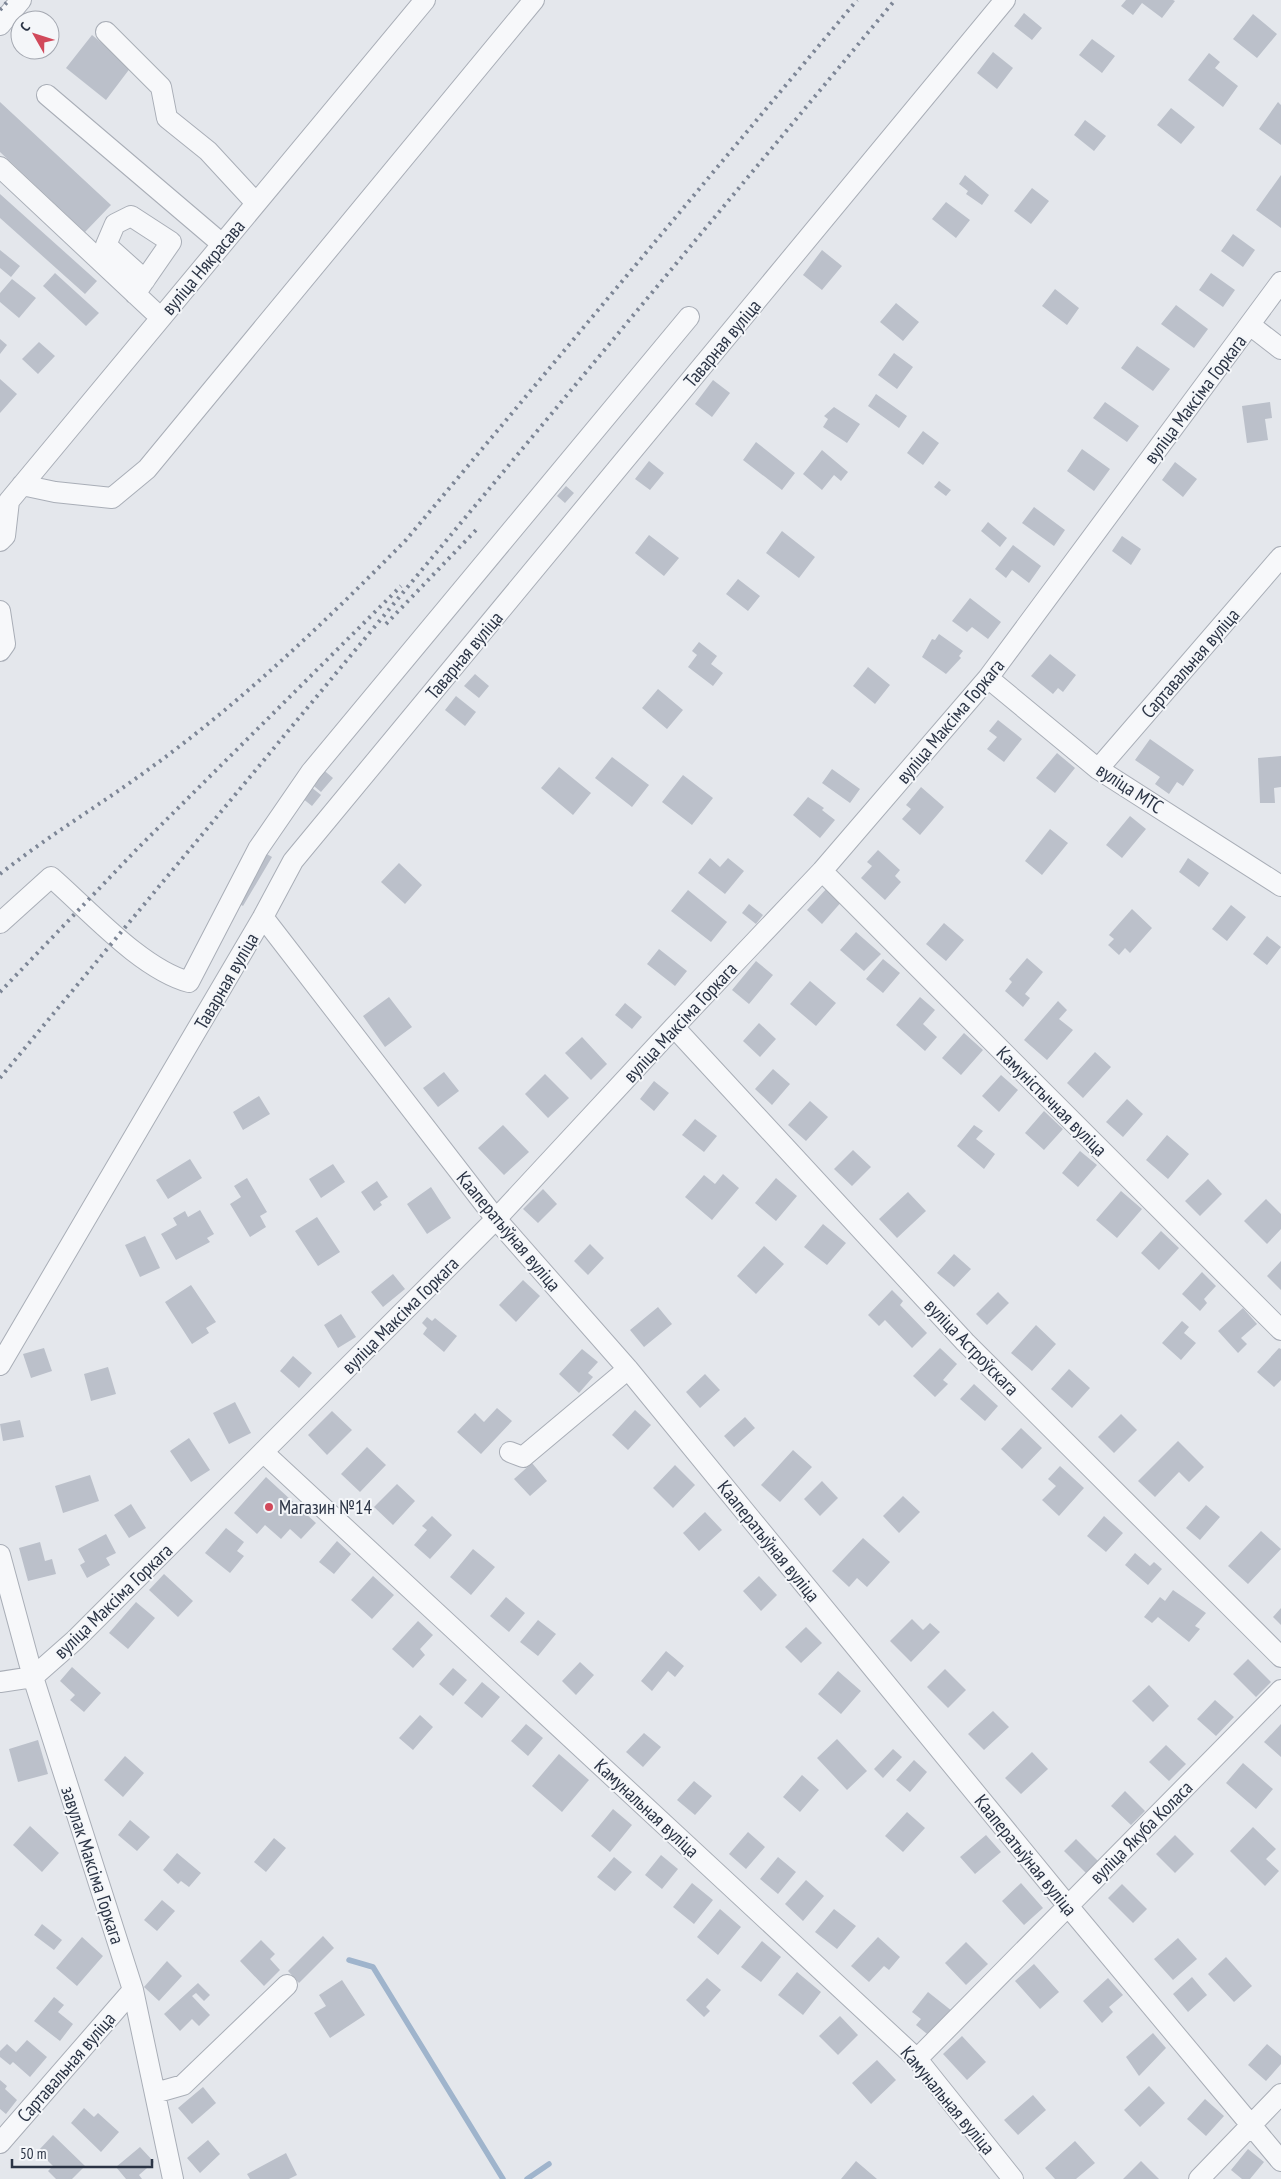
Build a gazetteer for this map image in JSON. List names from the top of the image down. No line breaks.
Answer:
{"streets":{"street":["вуліца Някрасава","Таварная вуліца","вуліца Максіма Горкага","Сартавальная вуліца","вуліца МТС","Камуністычная вуліца","Кааператыўная вуліца","вуліца Астроўскага","Камунальная вуліца","вуліца Якуба Коласа","завулак Максіма Горкага"]},"crossings":[["Таварная вуліца","Кааператыўная вуліца"],["вуліца Максіма Горкага","вуліца МТС"],["вуліца Максіма Горкага","Камуністычная вуліца"],["вуліца Максіма Горкага","Кааператыўная вуліца"],["вуліца Максіма Горкага","вуліца Астроўскага"],["вуліца Максіма Горкага","Камунальная вуліца"],["вуліца Максіма Горкага","завулак Максіма Горкага"],["Сартавальная вуліца","вуліца МТС"],["Сартавальная вуліца","завулак Максіма Горкага"],["Кааператыўная вуліца","вуліца Якуба Коласа"],["Камунальная вуліца","вуліца Якуба Коласа"]],"places":["Магазин №14"],"scale_bar":"50 m","north":"top left"}
